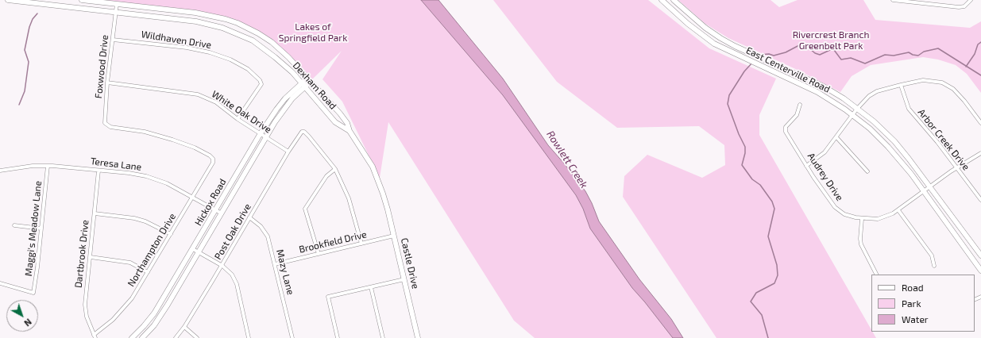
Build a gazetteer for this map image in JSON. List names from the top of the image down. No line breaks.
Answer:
{"streets":{"street":["Wildhaven Drive","Foxwood Drive","East Centerville Road","Dexham Road","White Oak Drive","Arbor Creek Drive","Teresa Lane","Audrey Drive","Hickox Road","Maggi's Meadow Lane","Post Oak Drive","Brookfield Drive","Northampton Drive","Dartbrook Drive","Castle Drive","Mazy Lane"]},"crossings":[["Wildhaven Drive","Foxwood Drive"],["Wildhaven Drive","White Oak Drive"],["Foxwood Drive","Dexham Road"],["Foxwood Drive","White Oak Drive"],["Foxwood Drive","Northampton Drive"],["East Centerville Road","Audrey Drive"],["Dexham Road","Hickox Road"],["Dexham Road","Castle Drive"],["White Oak Drive","Hickox Road"],["White Oak Drive","Post Oak Drive"],["Arbor Creek Drive","Audrey Drive"],["Teresa Lane","Hickox Road"],["Teresa Lane","Maggi's Meadow Lane"],["Teresa Lane","Northampton Drive"],["Teresa Lane","Dartbrook Drive"],["Post Oak Drive","Mazy Lane"],["Brookfield Drive","Castle Drive"],["Brookfield Drive","Mazy Lane"],["Northampton Drive","Dartbrook Drive"]],"water":["Rowlett Creek"],"parks":["Lakes of Springfield Park","Rivercrest Branch Greenbelt Park"],"legend":["Road","Park","Water"],"north":"bottom right"}
